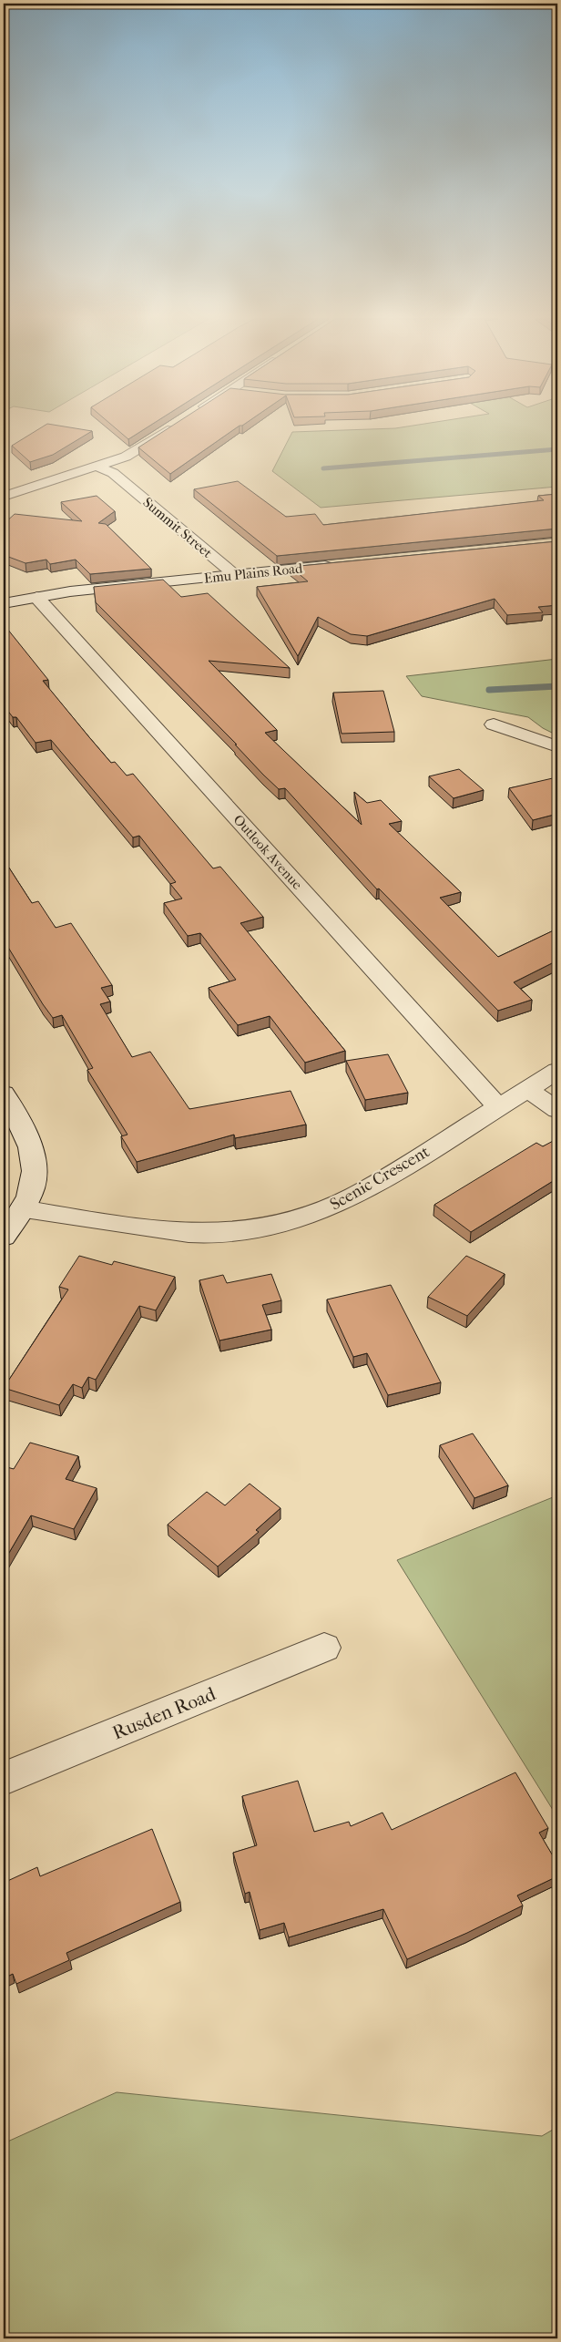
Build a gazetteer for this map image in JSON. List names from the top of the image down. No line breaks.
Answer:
{"streets":{"street":["Summit Street","Emu Plains Road","Outlook Avenue","Scenic Crescent","Rusden Road"]},"crossings":[["Summit Street","Emu Plains Road"],["Emu Plains Road","Outlook Avenue"],["Outlook Avenue","Scenic Crescent"]]}
